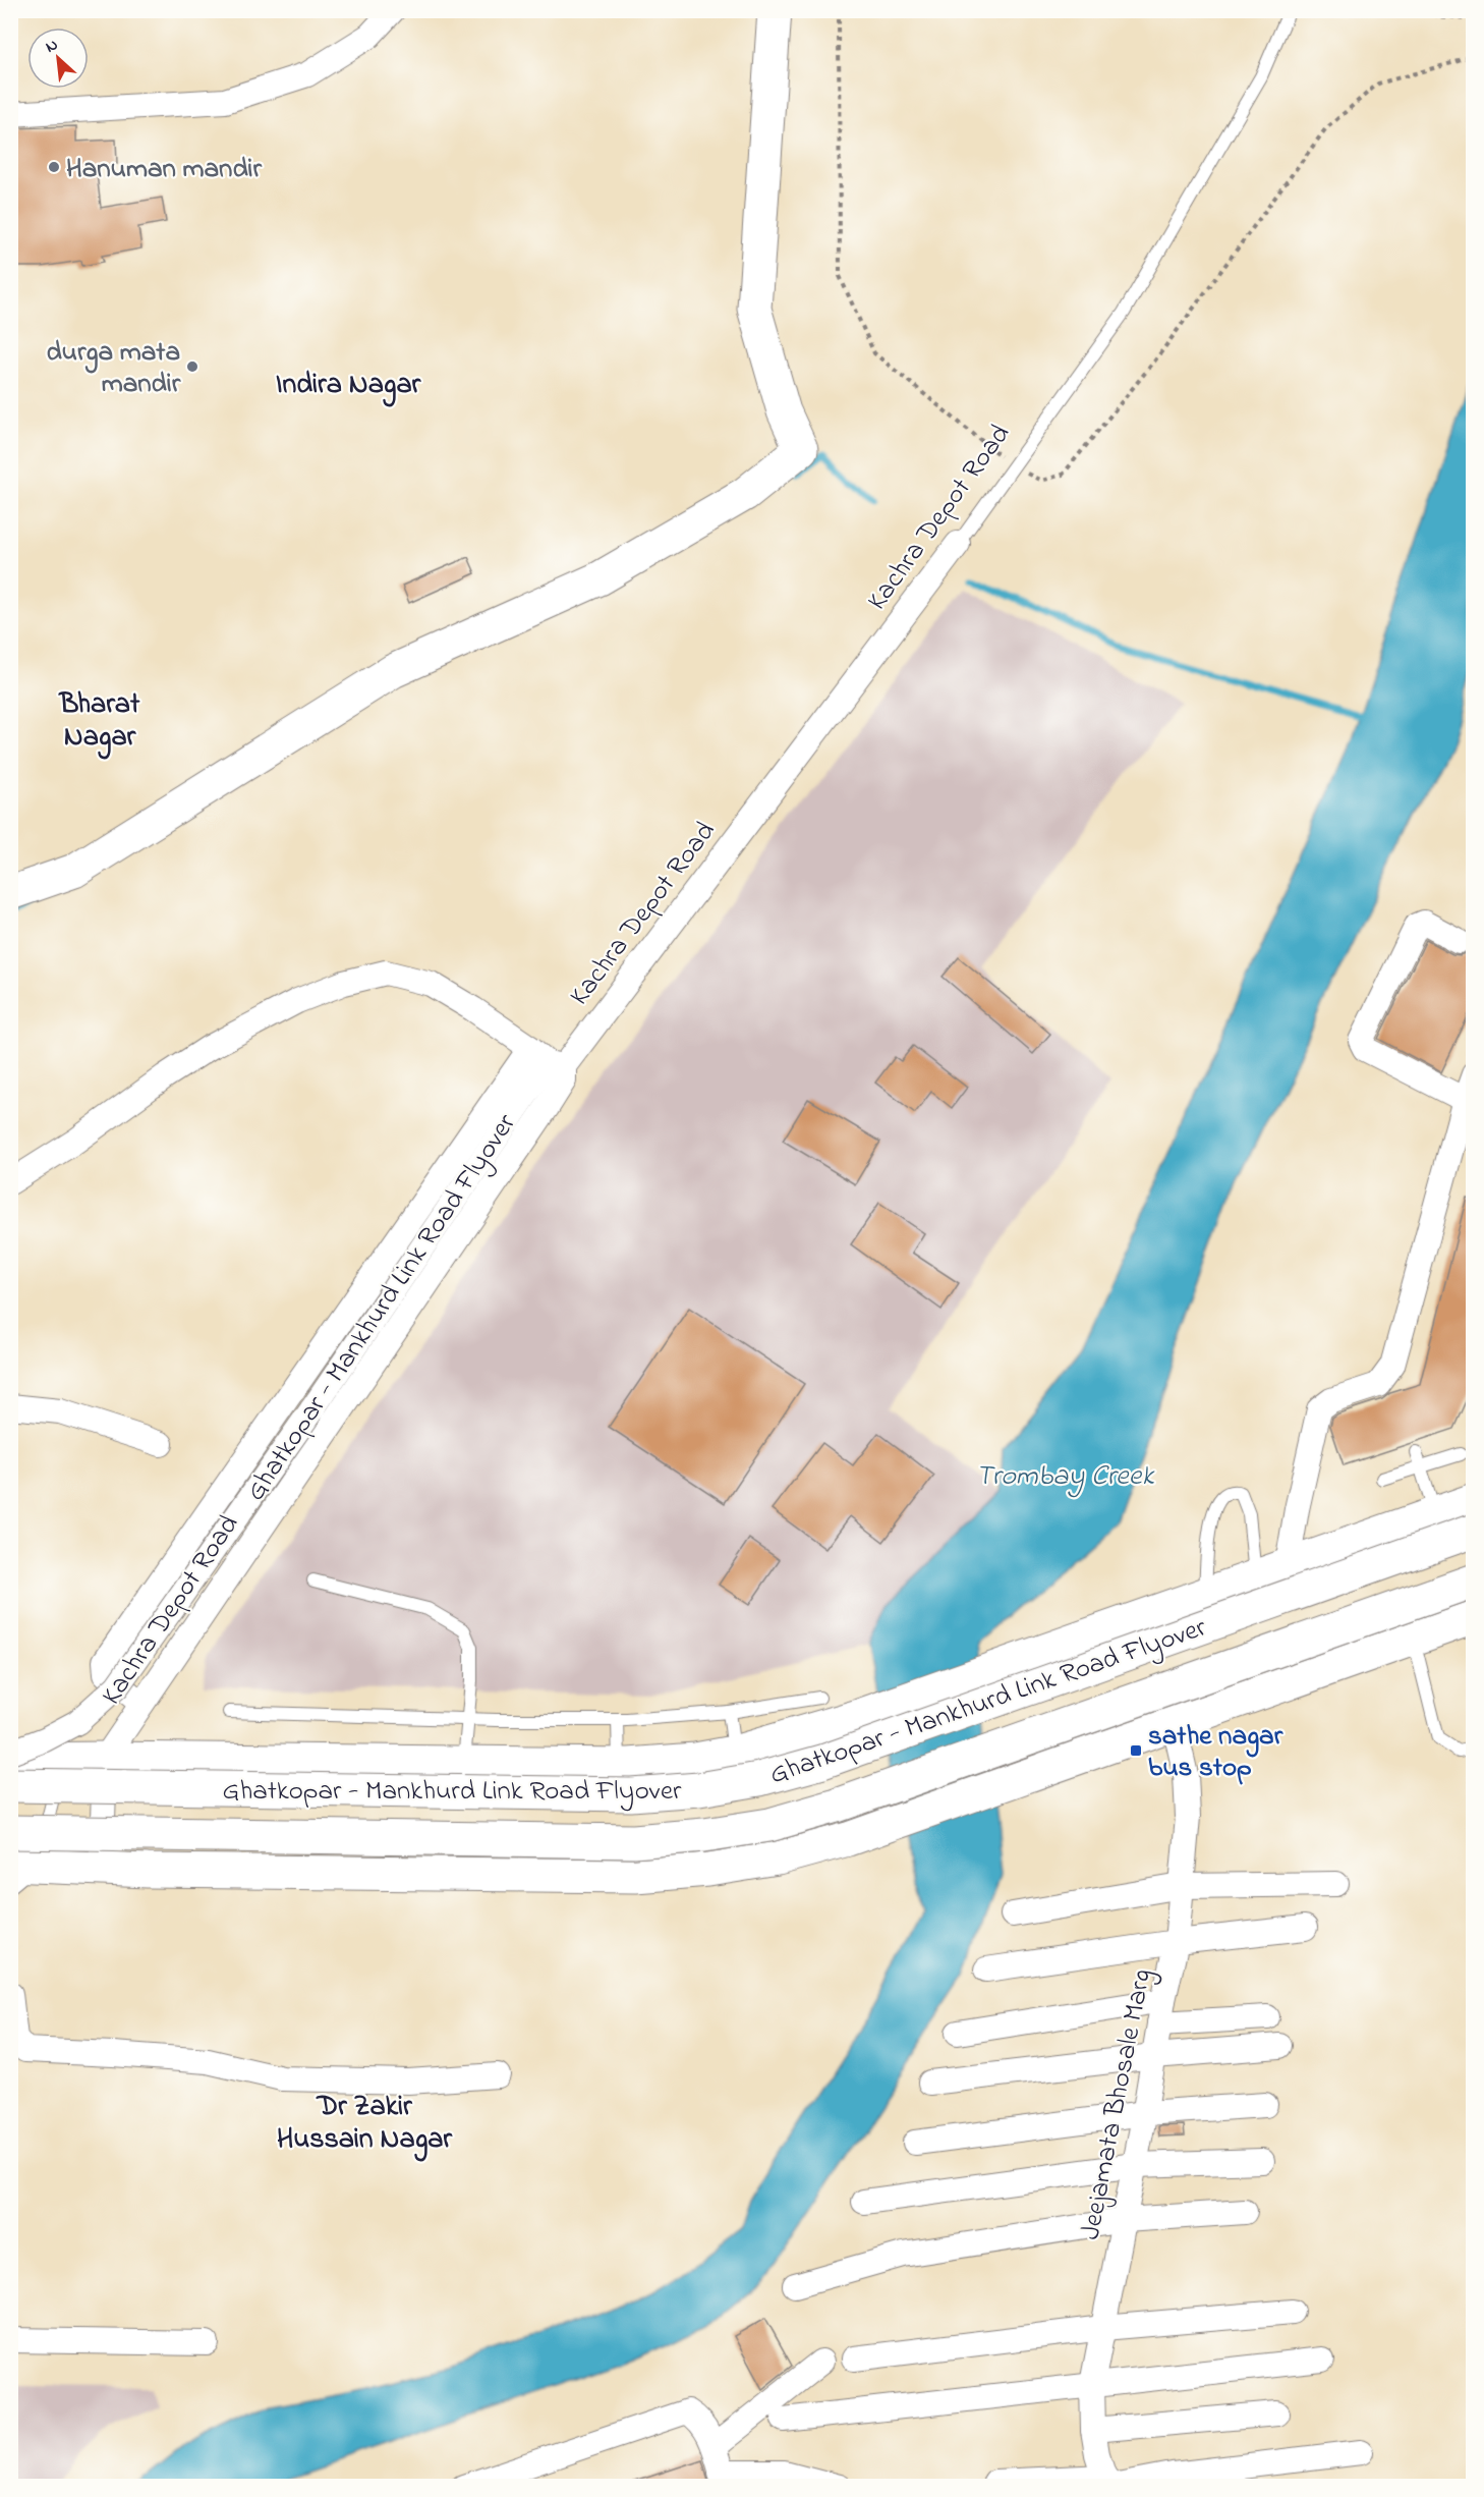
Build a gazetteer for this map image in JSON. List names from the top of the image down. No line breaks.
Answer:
{"streets":{"main road":["Ghatkopar - Mankhurd Link Road Flyover"],"street":["Kachra Depot Road","Jeejamata Bhosale Marg"]},"crossings":[["Kachra Depot Road","Ghatkopar - Mankhurd Link Road Flyover"]],"districts":["Indira Nagar","Bharat Nagar","Dr Zakir Hussain Nagar"],"water":["Trombay Creek"],"places":{"other":["Hanuman mandir","durga mata mandir"],"transit":["sathe nagar bus stop"]},"north":"top left"}
